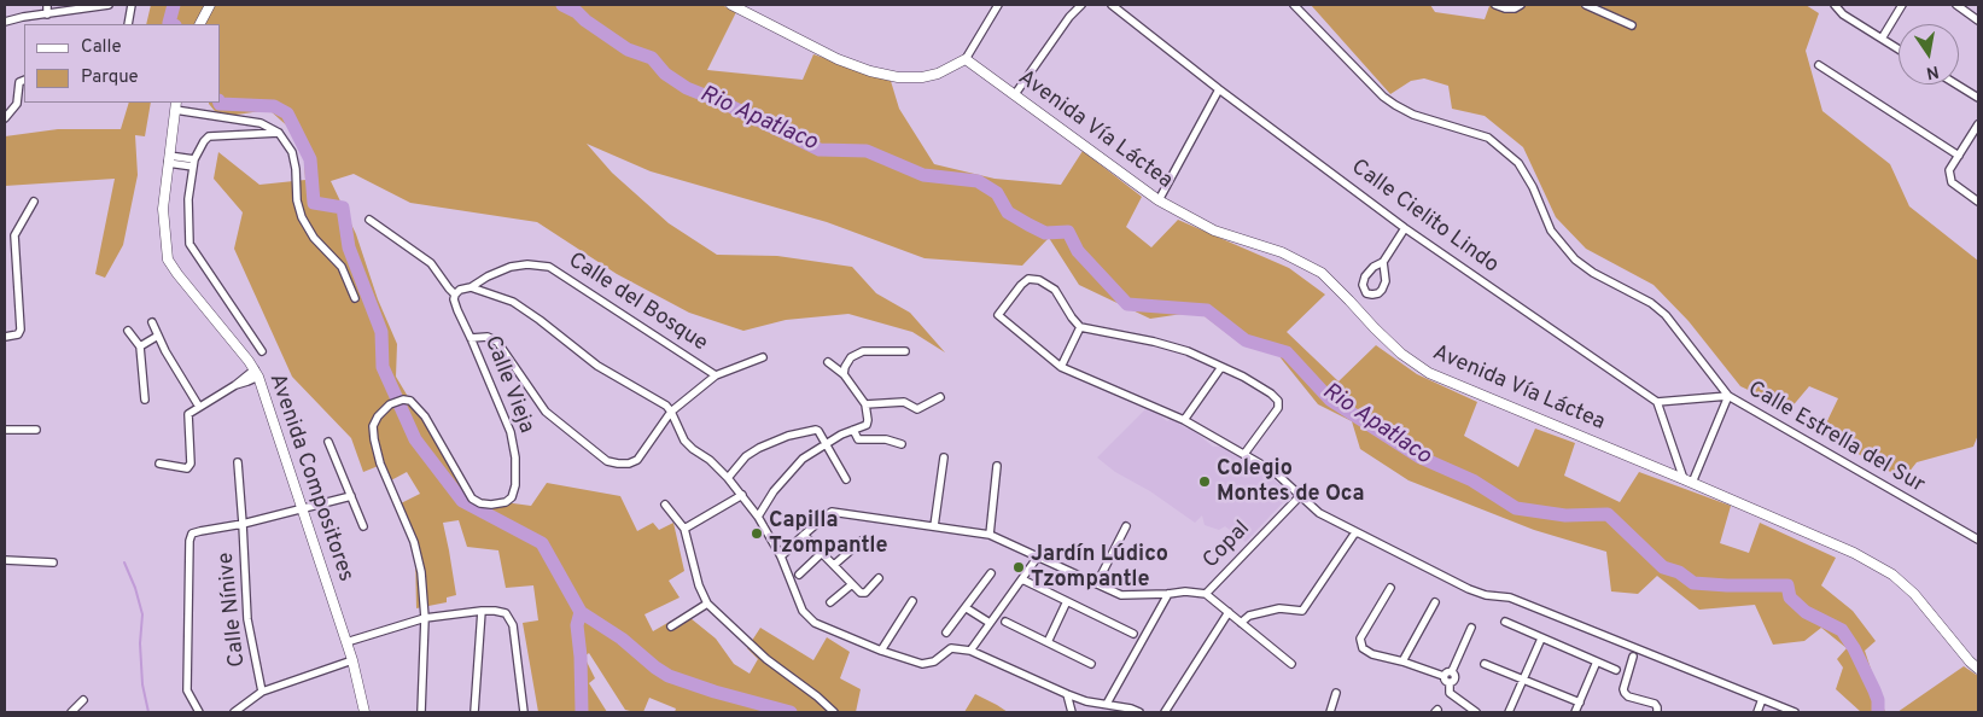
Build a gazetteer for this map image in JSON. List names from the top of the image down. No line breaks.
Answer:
{"streets":{"street":["Avenida Vía Láctea","Calle Cielito Lindo","Calle del Bosque","Calle Vieja","Calle Estrella del Sur","Avenida Compositores","Copal","Calle Nínive"]},"water":["Rio Apatlaco"],"places":["Colegio Montes de Oca","Capilla Tzompantle","Jardín Lúdico Tzompantle"],"legend":["Calle","Parque"],"north":"bottom"}
